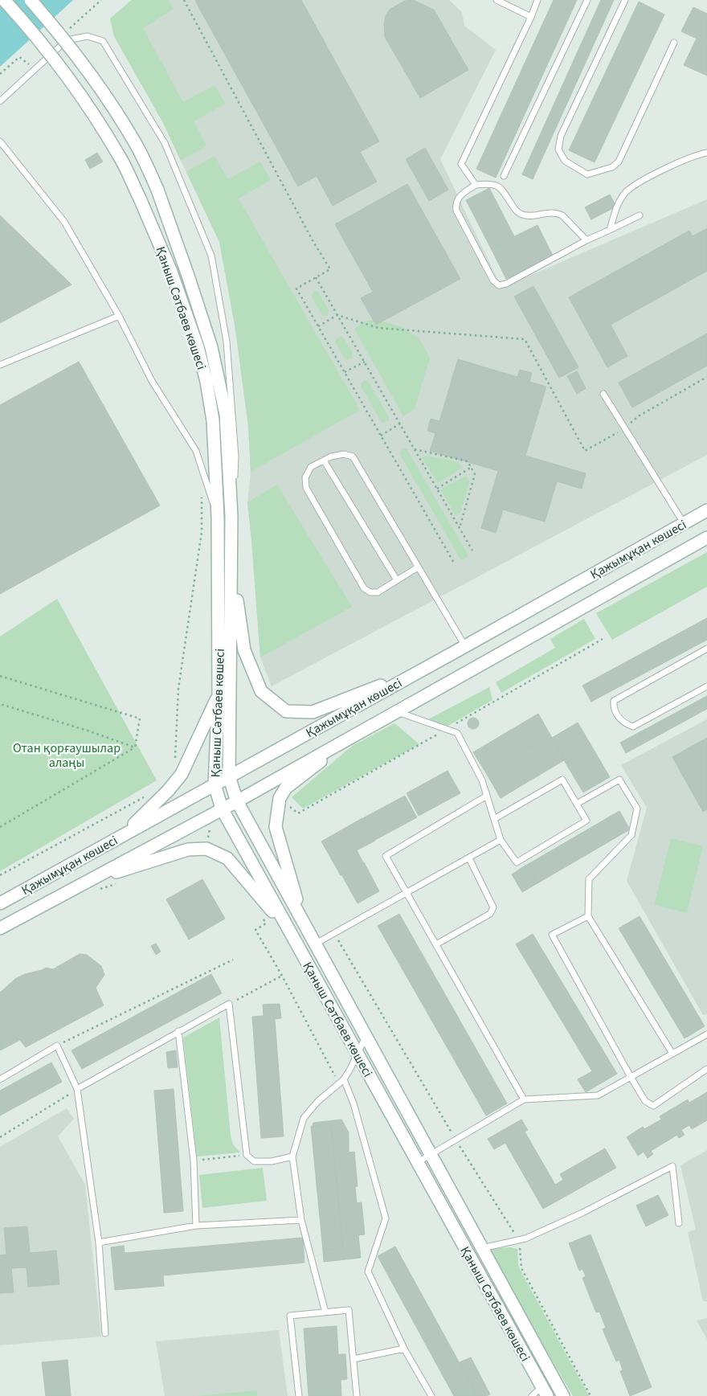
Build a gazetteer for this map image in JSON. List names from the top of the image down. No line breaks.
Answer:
{"streets":{"main road":["Қаныш Сәтбаев көшесі","Қажымұқан көшесі"]},"crossings":[["Қаныш Сәтбаев көшесі","Қажымұқан көшесі"]],"parks":["Отан қорғаушылар алаңы"]}
